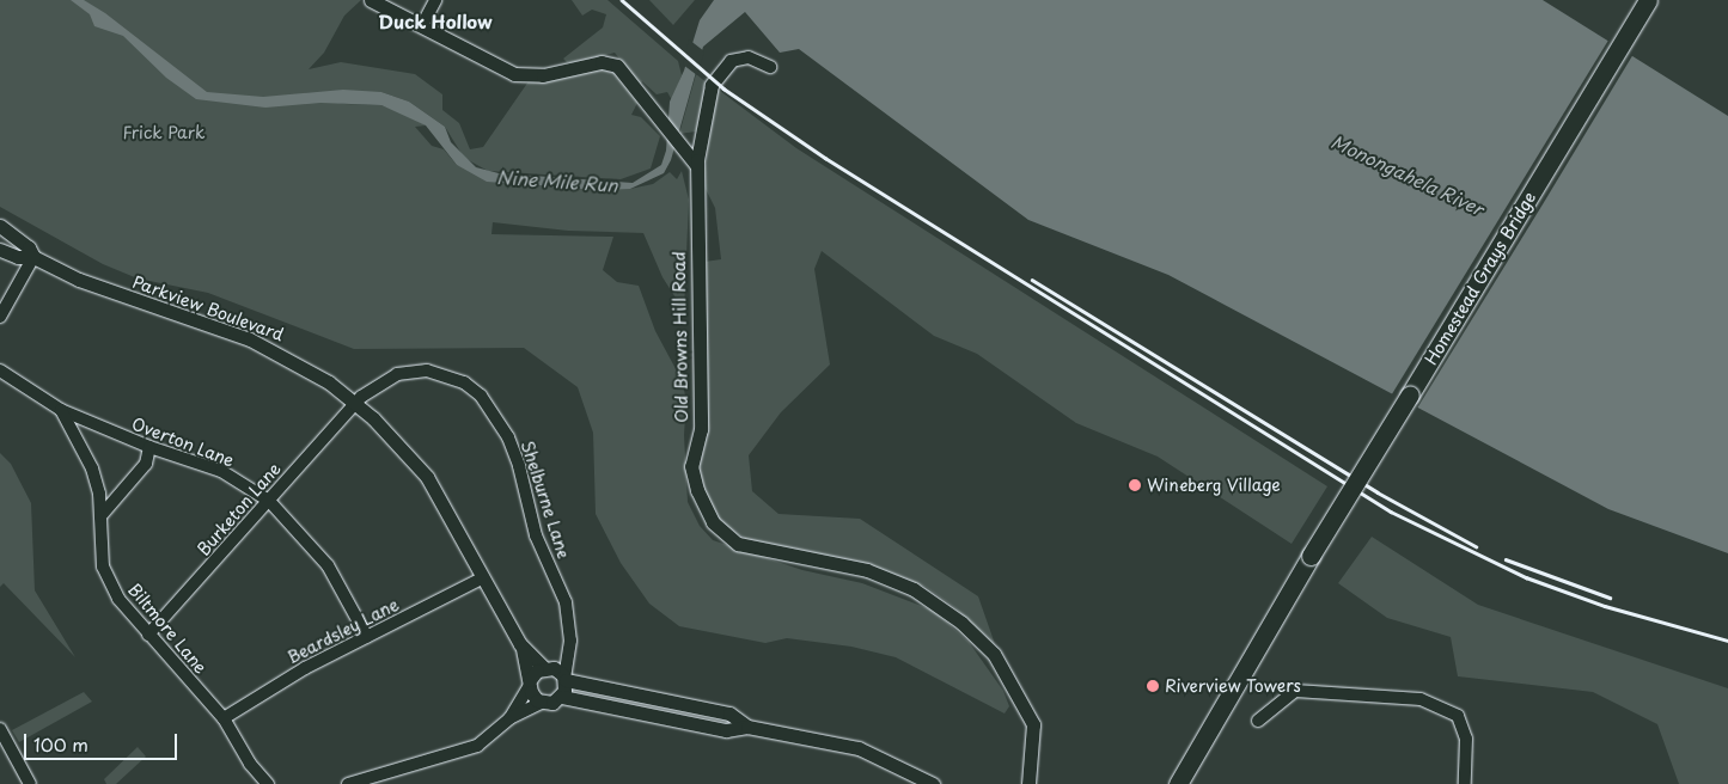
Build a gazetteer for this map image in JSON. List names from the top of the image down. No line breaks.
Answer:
{"streets":{"main road":["Homestead Grays Bridge"],"street":["Parkview Boulevard","Old Browns Hill Road","Overton Lane","Shelburne Lane","Burketon Lane","Biltmore Lane","Beardsley Lane"]},"crossings":[["Parkview Boulevard","Shelburne Lane"],["Parkview Boulevard","Burketon Lane"],["Parkview Boulevard","Beardsley Lane"],["Overton Lane","Burketon Lane"],["Overton Lane","Biltmore Lane"],["Overton Lane","Beardsley Lane"],["Shelburne Lane","Burketon Lane"],["Burketon Lane","Biltmore Lane"],["Biltmore Lane","Beardsley Lane"]],"districts":["Duck Hollow"],"water":["Monongahela River","Nine Mile Run"],"parks":["Frick Park"],"places":["Wineberg Village","Riverview Towers"],"scale_bar":"100 m"}
